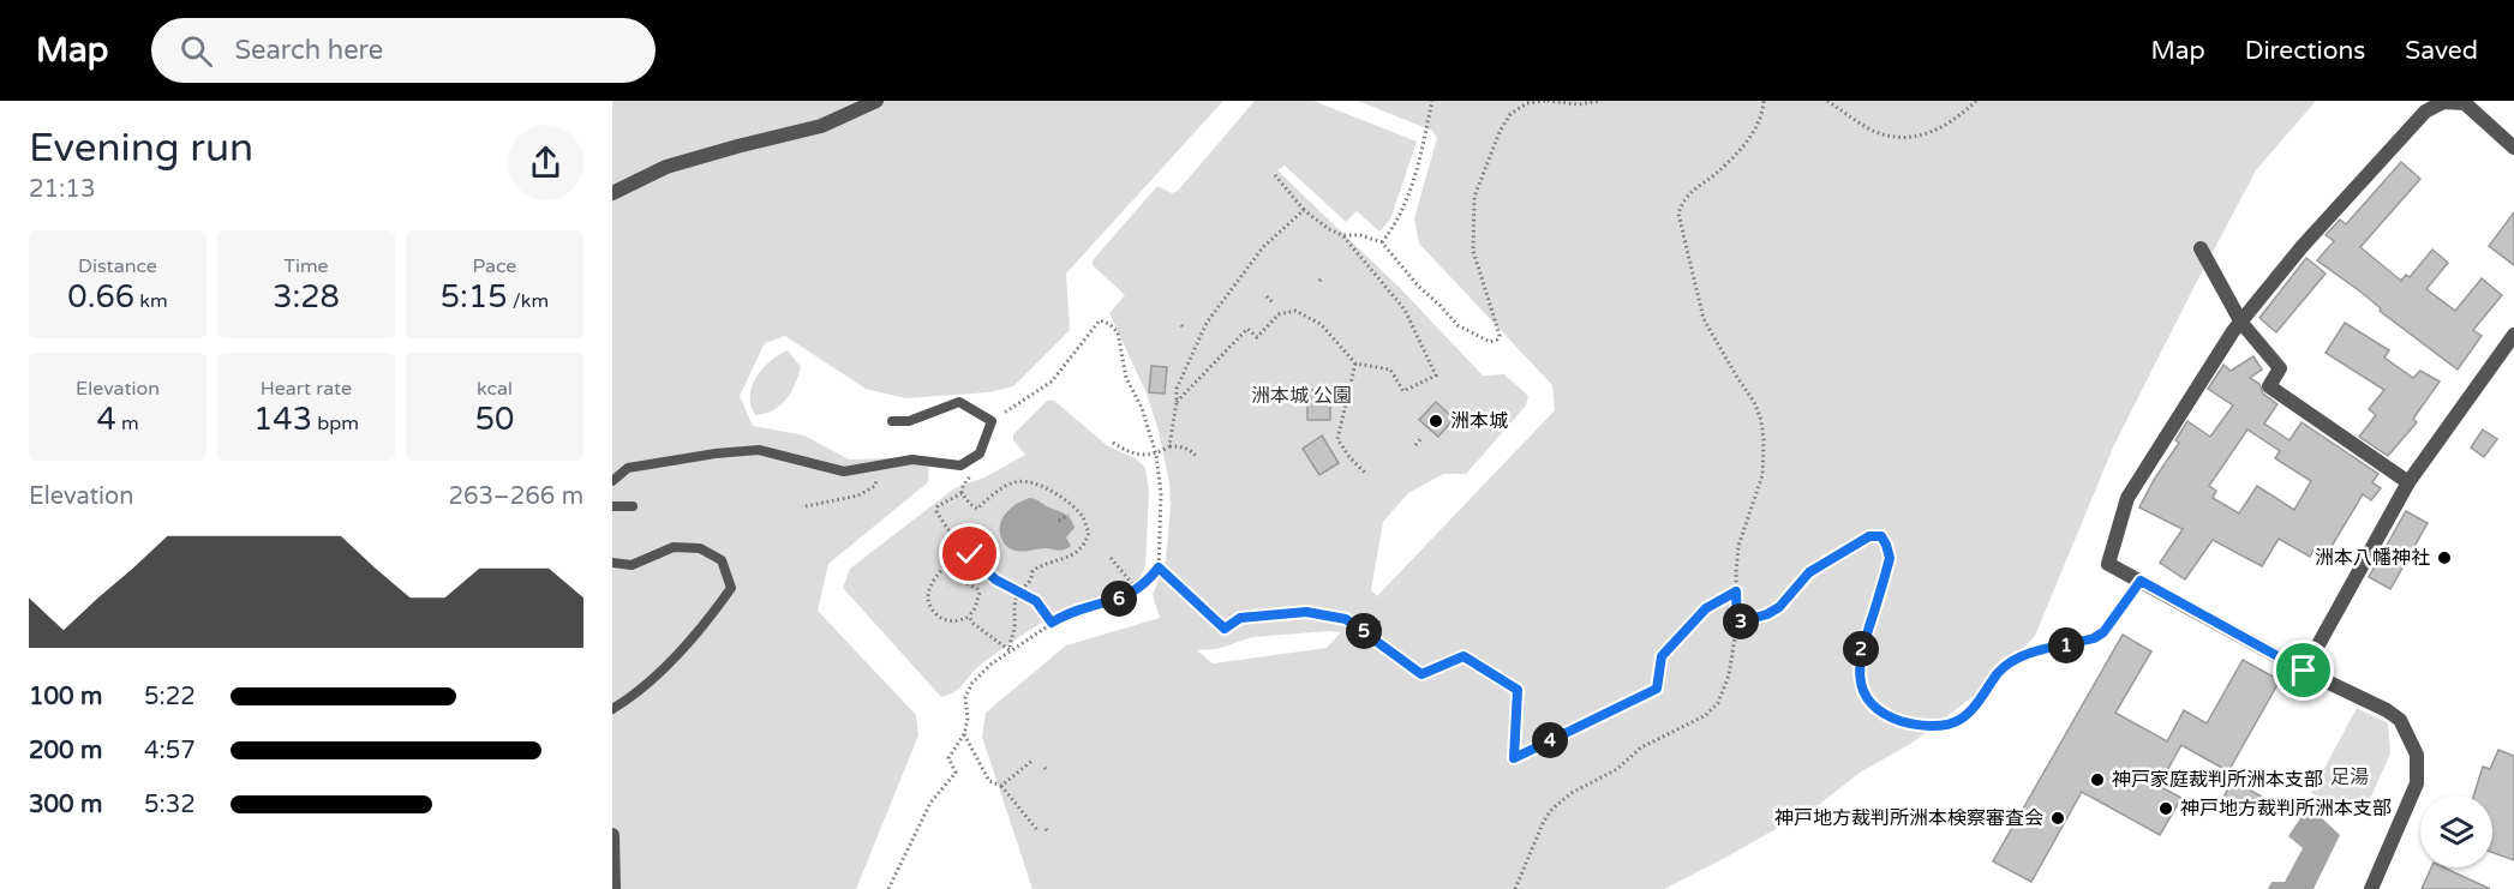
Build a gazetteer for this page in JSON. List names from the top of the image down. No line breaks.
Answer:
{"parks":["洲本城 公園","足湯"],"places":["洲本城","洲本八幡神社","神戸家庭裁判所洲本支部","神戸地方裁判所洲本支部","神戸地方裁判所洲本検察審査会"],"page":{"header":"Map","search":"Search here","nav":["Map","Directions","Saved"],"heading":["Evening run","21:13"],"stats":[["Distance","0.66 km"],["Time","3:28"],["Pace","5:15 /km"],["Elevation","4 m"],["Heart rate","143 bpm"],["kcal","50"]],"chart":["Elevation","263–266 m"],"pins":["6","3","5","1","2","4"],"list":[{"name":"100 m","note":"5:22"},{"name":"200 m","note":"4:57"},{"name":"300 m","note":"5:32"}]}}
